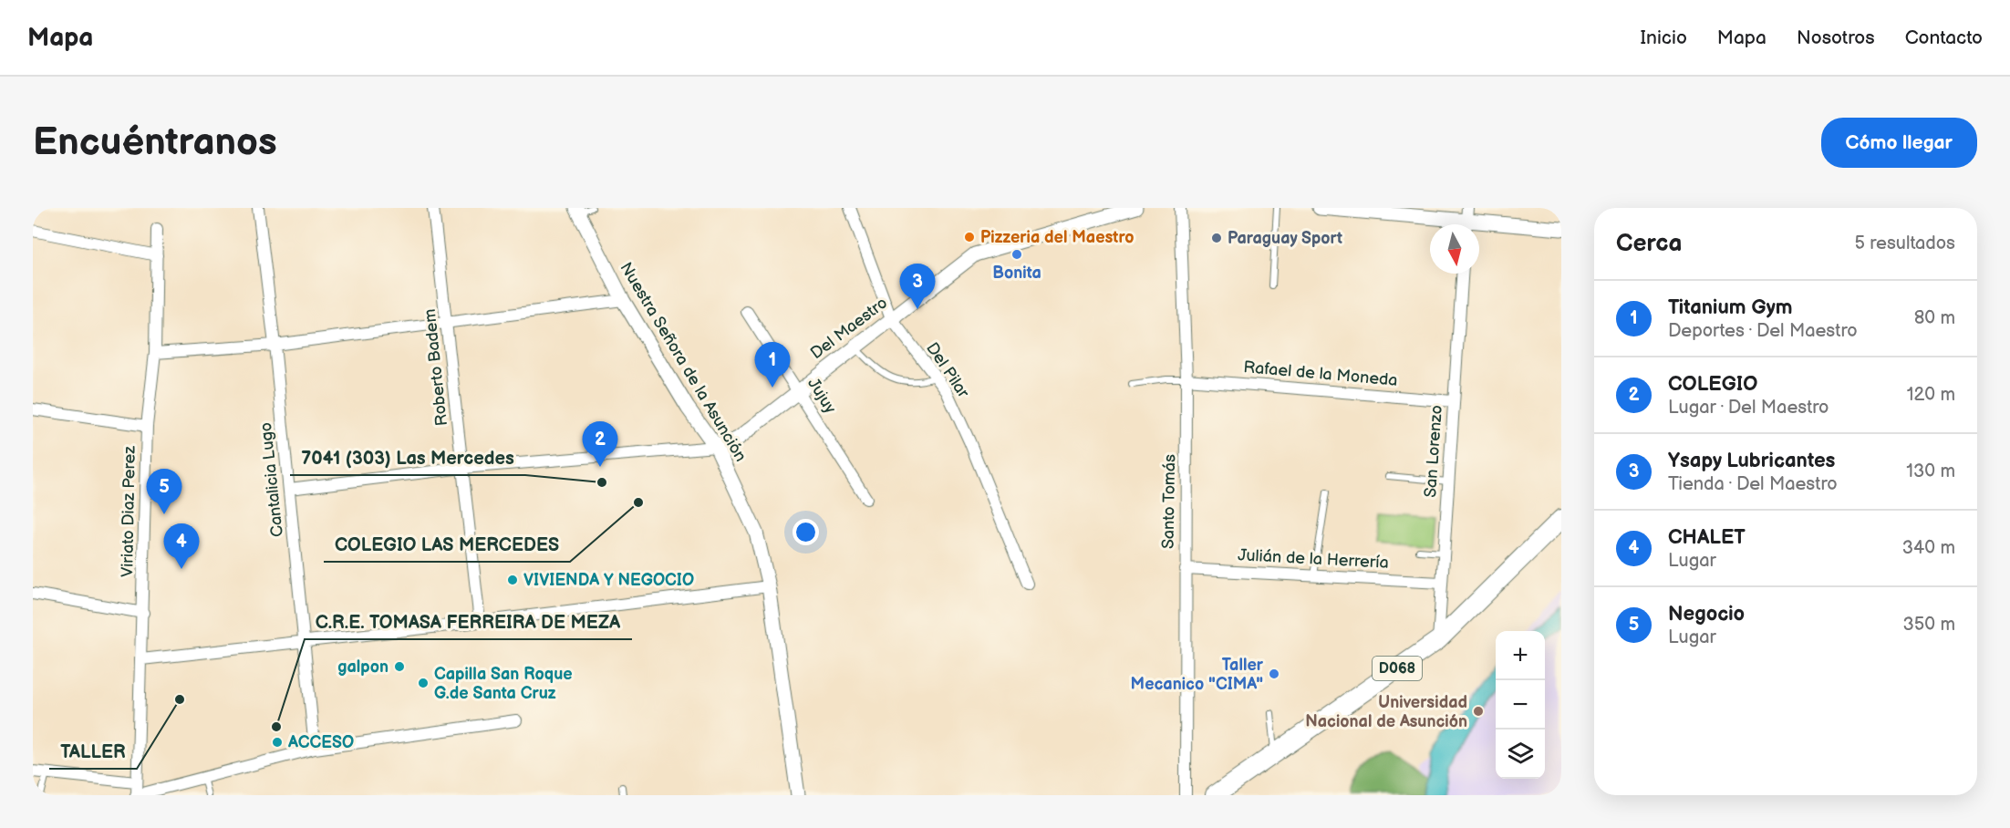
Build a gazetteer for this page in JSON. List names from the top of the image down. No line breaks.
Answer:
{"streets":{"main road":["D068"],"street":["Del Maestro","Nuestra Señora de la Asunción","Roberto Badem","Del Pilar","Rafael de la Moneda","Jujuy","San Lorenzo","Cantalicia Lugo","Santo Tomás","Viriato Diaz Perez","Julián de la Herrería"]},"crossings":[["Del Maestro","Nuestra Señora de la Asunción"],["Del Maestro","Roberto Badem"],["Del Maestro","Del Pilar"],["Del Maestro","Jujuy"],["Del Maestro","Cantalicia Lugo"],["Rafael de la Moneda","San Lorenzo"],["Rafael de la Moneda","Santo Tomás"],["San Lorenzo","Julián de la Herrería"],["San Lorenzo","D068"],["Santo Tomás","Julián de la Herrería"]],"places":["Pizzeria del Maestro","Paraguay Sport","Bonita","7041 (303) Las Mercedes","COLEGIO LAS MERCEDES","VIVIENDA Y NEGOCIO","galpon","Taller Mecanico \"CIMA\"","Capilla San Roque G.de Santa Cruz","TALLER","Universidad Nacional de Asunción","C.R.E. TOMASA FERREIRA DE MEZA","ACCESO"],"north":"bottom","page":{"header":"Mapa","nav":["Inicio","Mapa","Nosotros","Contacto"],"buttons":"Cómo llegar","title":"Encuéntranos","heading":["Cerca","5 resultados"],"pins":["3","1","2","5","4"],"list":[{"mark":"1","name":"Titanium Gym","note":"Deportes · Del Maestro","value":"80 m"},{"mark":"2","name":"COLEGIO","note":"Lugar · Del Maestro","value":"120 m"},{"mark":"3","name":"Ysapy Lubricantes","note":"Tienda · Del Maestro","value":"130 m"},{"mark":"4","name":"CHALET","note":"Lugar","value":"340 m"},{"mark":"5","name":"Negocio","note":"Lugar","value":"350 m"}],"map_buttons":["+","−"]}}
